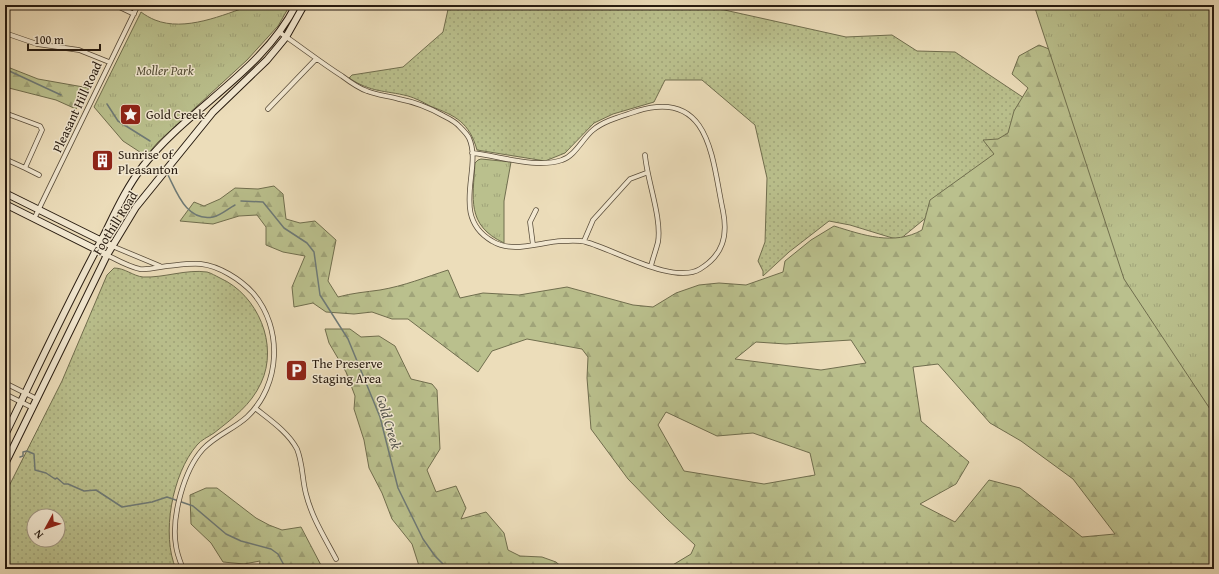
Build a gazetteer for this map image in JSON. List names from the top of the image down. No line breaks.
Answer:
{"streets":{"main road":["Foothill Road"],"street":["Pleasant Hill Road"]},"water":["Gold Creek"],"parks":["Moller Park"],"places":{"place":["Gold Creek"],"building":["Sunrise of Pleasanton"],"parking":["The Preserve Staging Area"]},"scale_bar":"100 m","north":"bottom left"}
